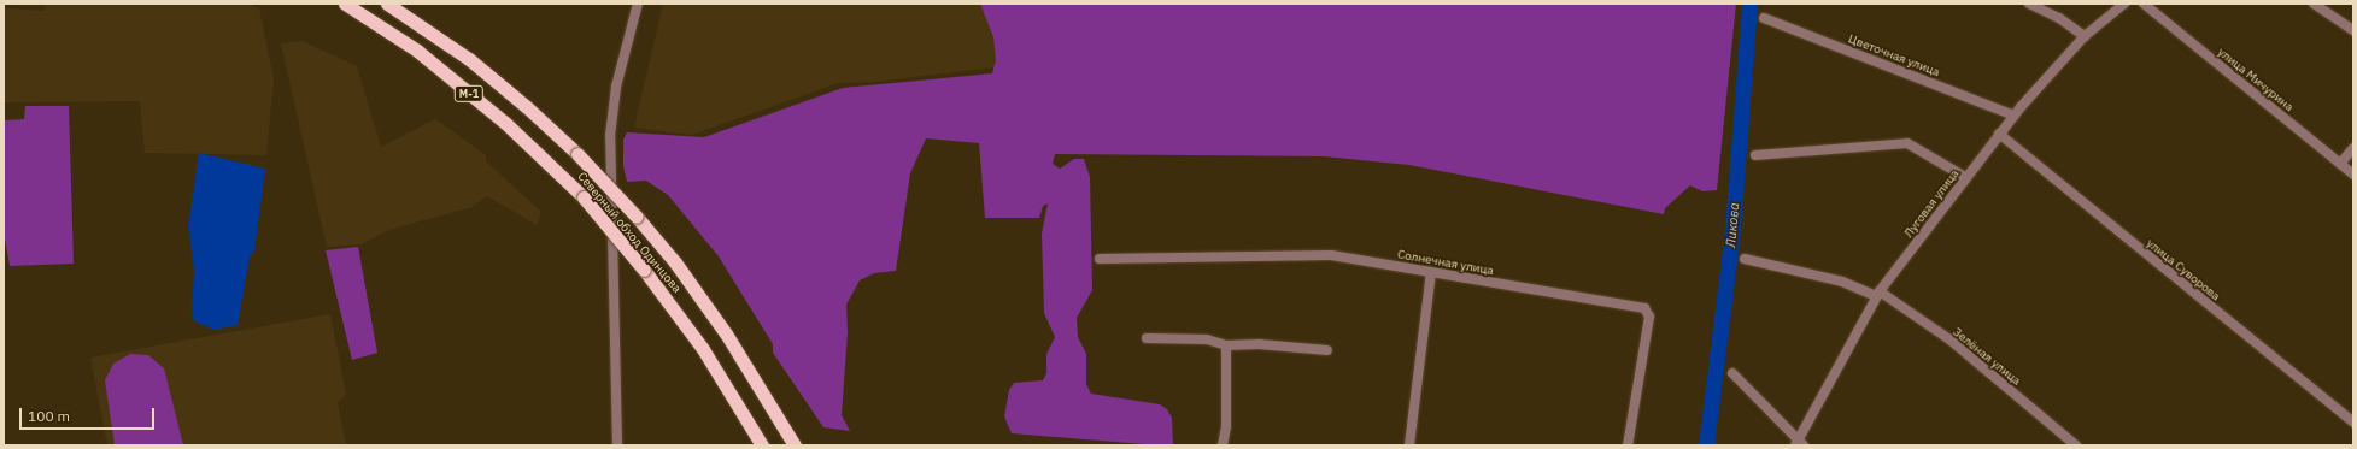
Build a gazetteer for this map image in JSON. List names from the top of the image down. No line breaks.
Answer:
{"streets":{"highway":["М-1","Северный обход Одинцова"],"street":["Цветочная улица","улица Мичурина","Луговая улица","Солнечная улица","улица Суворова","Зелёная улица"]},"crossings":[["Цветочная улица","Луговая улица"],["Луговая улица","улица Суворова"],["Луговая улица","Зелёная улица"]],"water":["Ликова"],"scale_bar":"100 m"}
